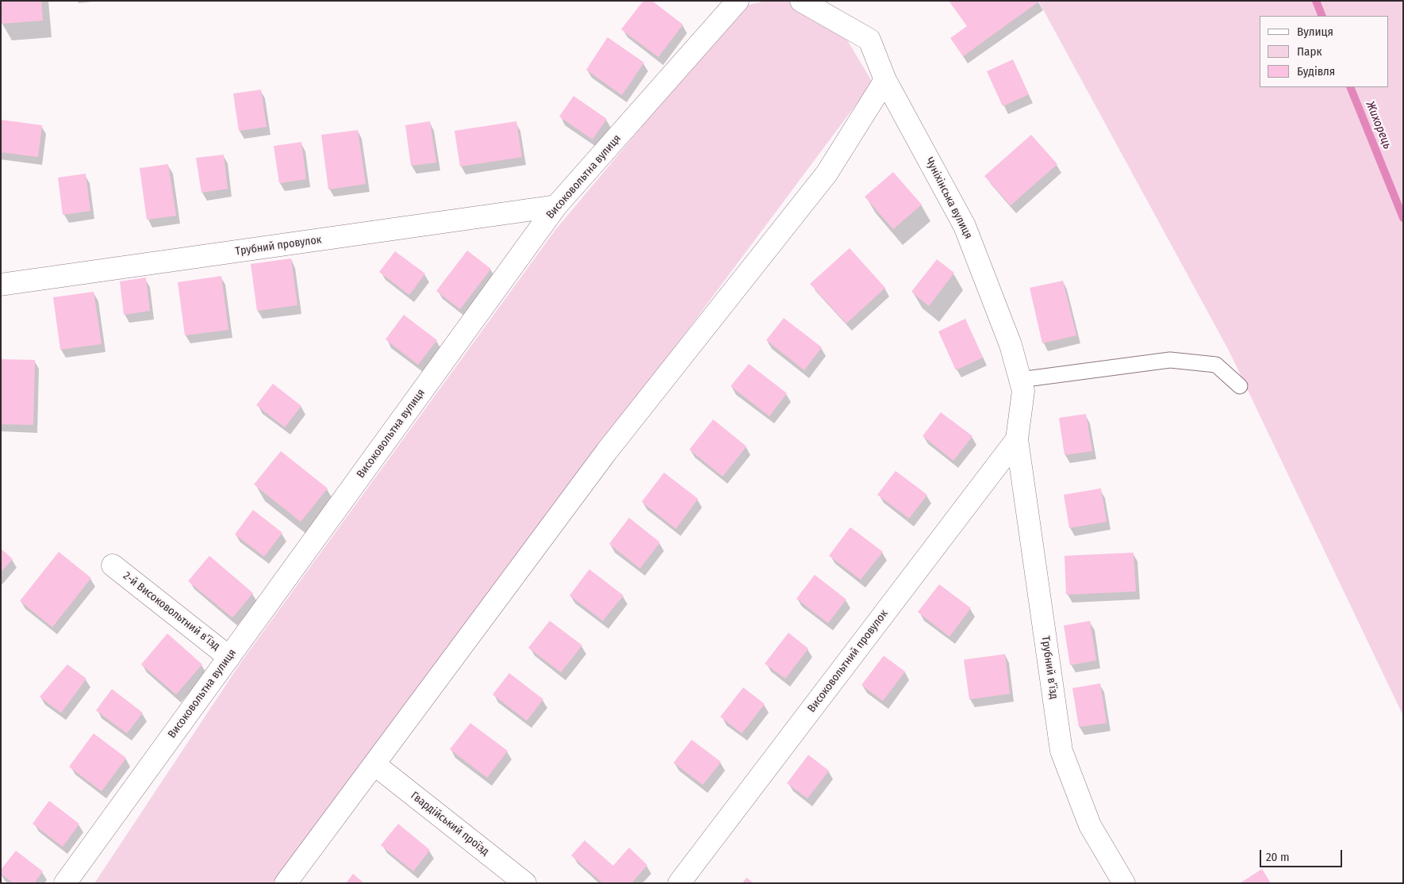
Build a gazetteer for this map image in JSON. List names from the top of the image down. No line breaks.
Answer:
{"streets":{"street":["Високовольтна вулиця","Чуніхінська вулиця","Трубний провулок","2-й Високовольтний в’їзд","Високовольтний провулок","Трубний в’їзд","Гвардійський проїзд"]},"crossings":[["Високовольтна вулиця","Трубний провулок"],["Високовольтна вулиця","2-й Високовольтний в’їзд"],["Чуніхінська вулиця","Високовольтний провулок"],["Чуніхінська вулиця","Трубний в’їзд"],["Високовольтний провулок","Трубний в’їзд"]],"water":["Жихорець"],"legend":["Вулиця","Парк","Будівля"],"scale_bar":"20 m"}
